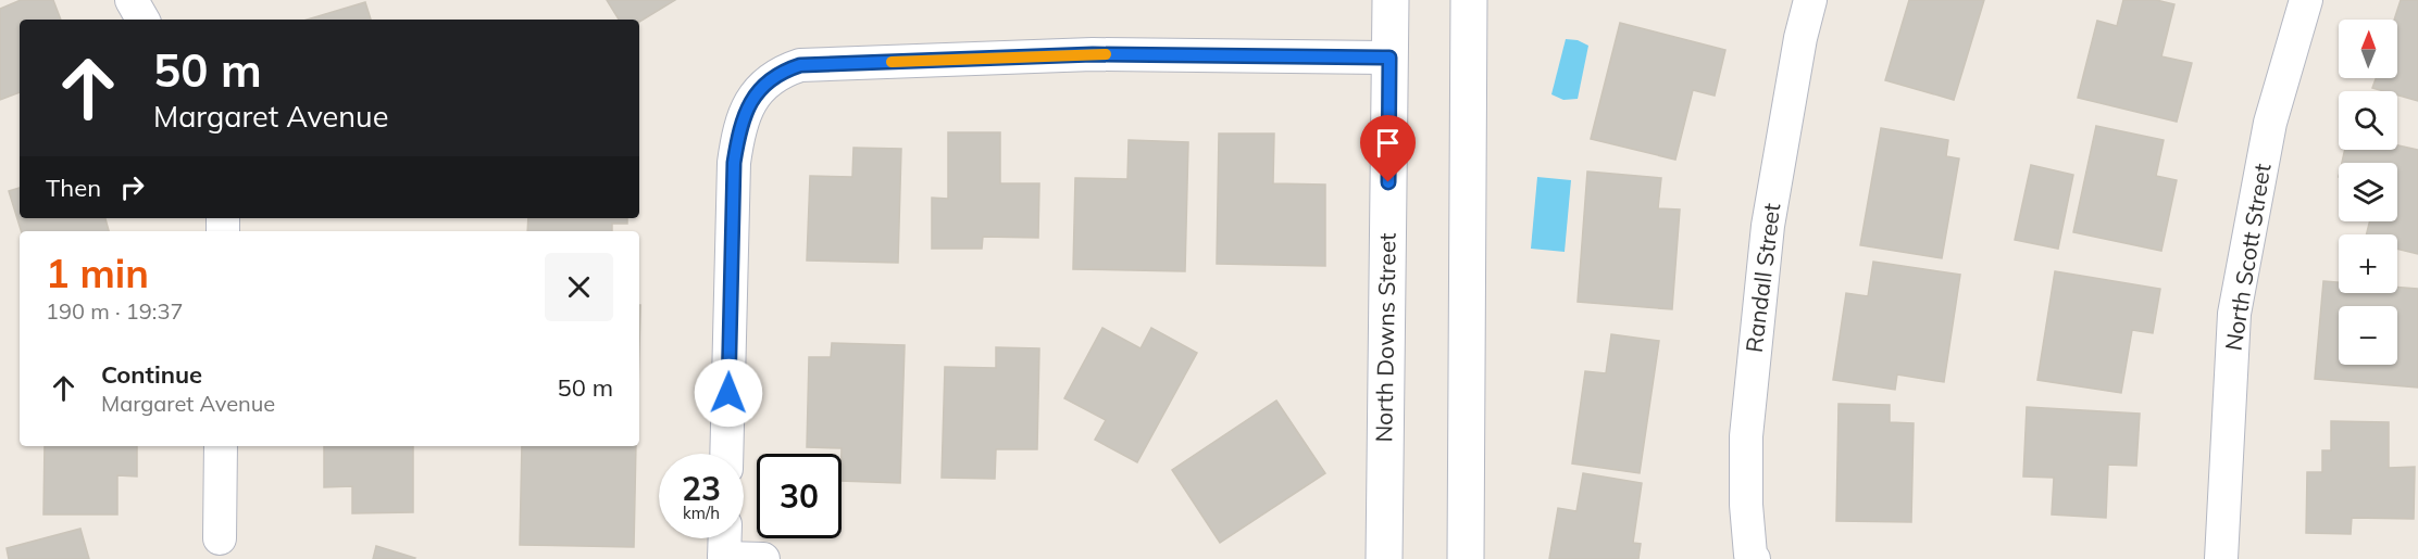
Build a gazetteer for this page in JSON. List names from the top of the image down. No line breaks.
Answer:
{"streets":{"street":["North Scott Street","Randall Street","North Downs Street"]},"north":"top","page":{"map_buttons":["+","−"],"turn":["50 m","Margaret Avenue"],"then":"Then","heading":["1 min","190 m · 19:37"],"list":[{"name":"Continue","note":"Margaret Avenue","value":"50 m"}],"speed":"23 km/h","limit":"30"}}
